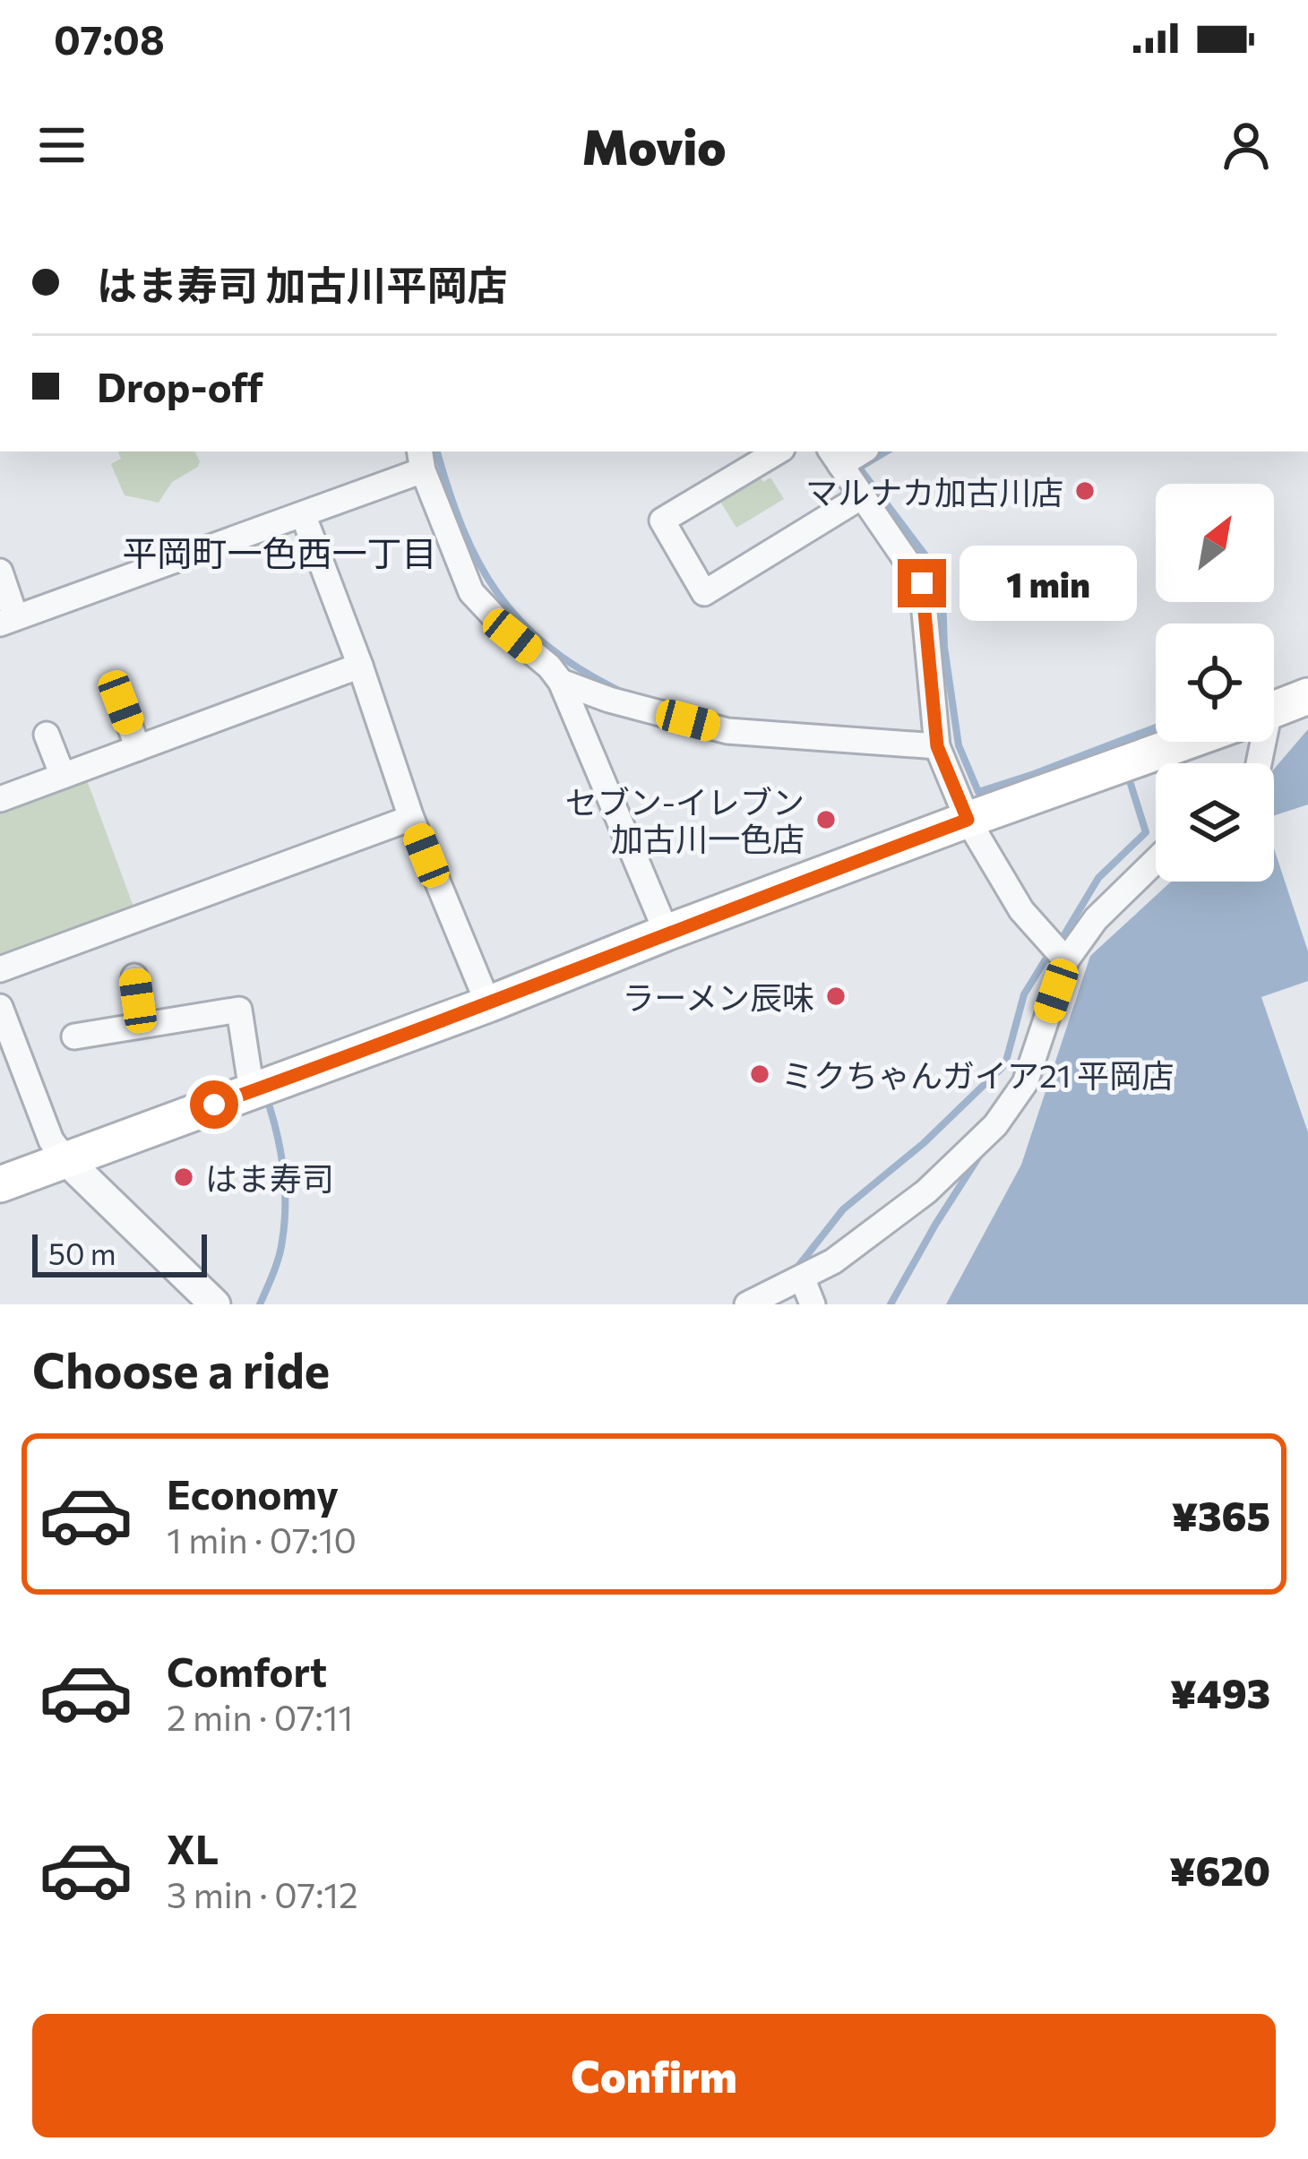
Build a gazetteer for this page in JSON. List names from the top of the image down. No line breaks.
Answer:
{"districts":["平岡町一色西一丁目"],"places":["マルナカ加古川店","セブン-イレブン 加古川一色店","ラーメン辰味","ミクちゃんガイア21 平岡店","はま寿司"],"scale_bar":"50 m","north":"top right","page":{"status":"07:08","header":"Movio","banner":["はま寿司 加古川平岡店","Drop-off"],"bubble":"1 min","scale":"50 m","heading":"Choose a ride","list":[{"name":"Economy","note":"1 min · 07:10","value":"¥365"},{"name":"Comfort","note":"2 min · 07:11","value":"¥493"},{"name":"XL","note":"3 min · 07:12","value":"¥620"}],"buttons":"Confirm"}}
